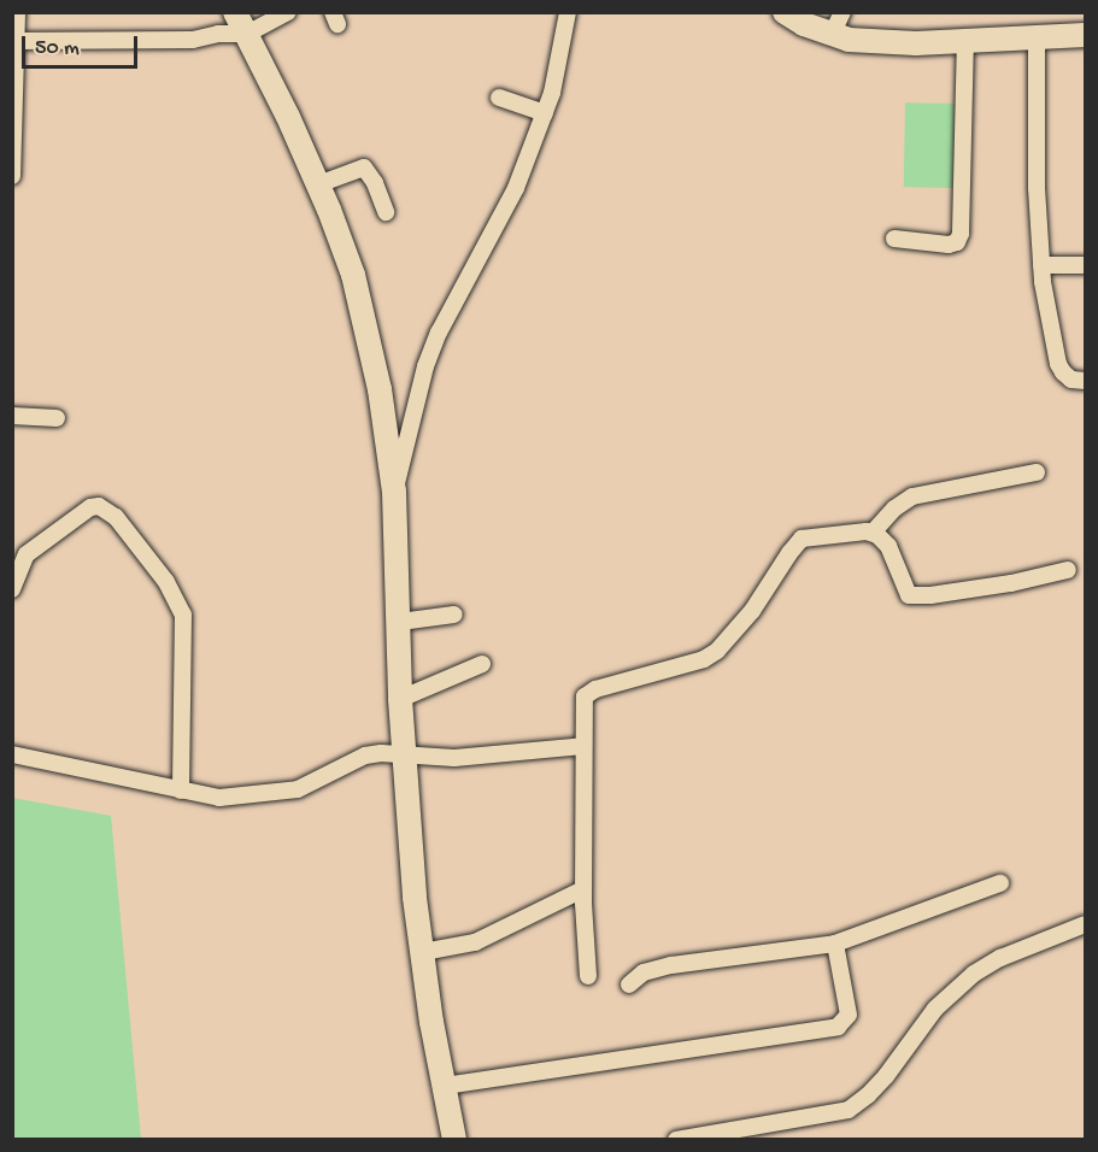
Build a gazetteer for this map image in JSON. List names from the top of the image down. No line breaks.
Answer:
{"scale_bar":"50 m"}
